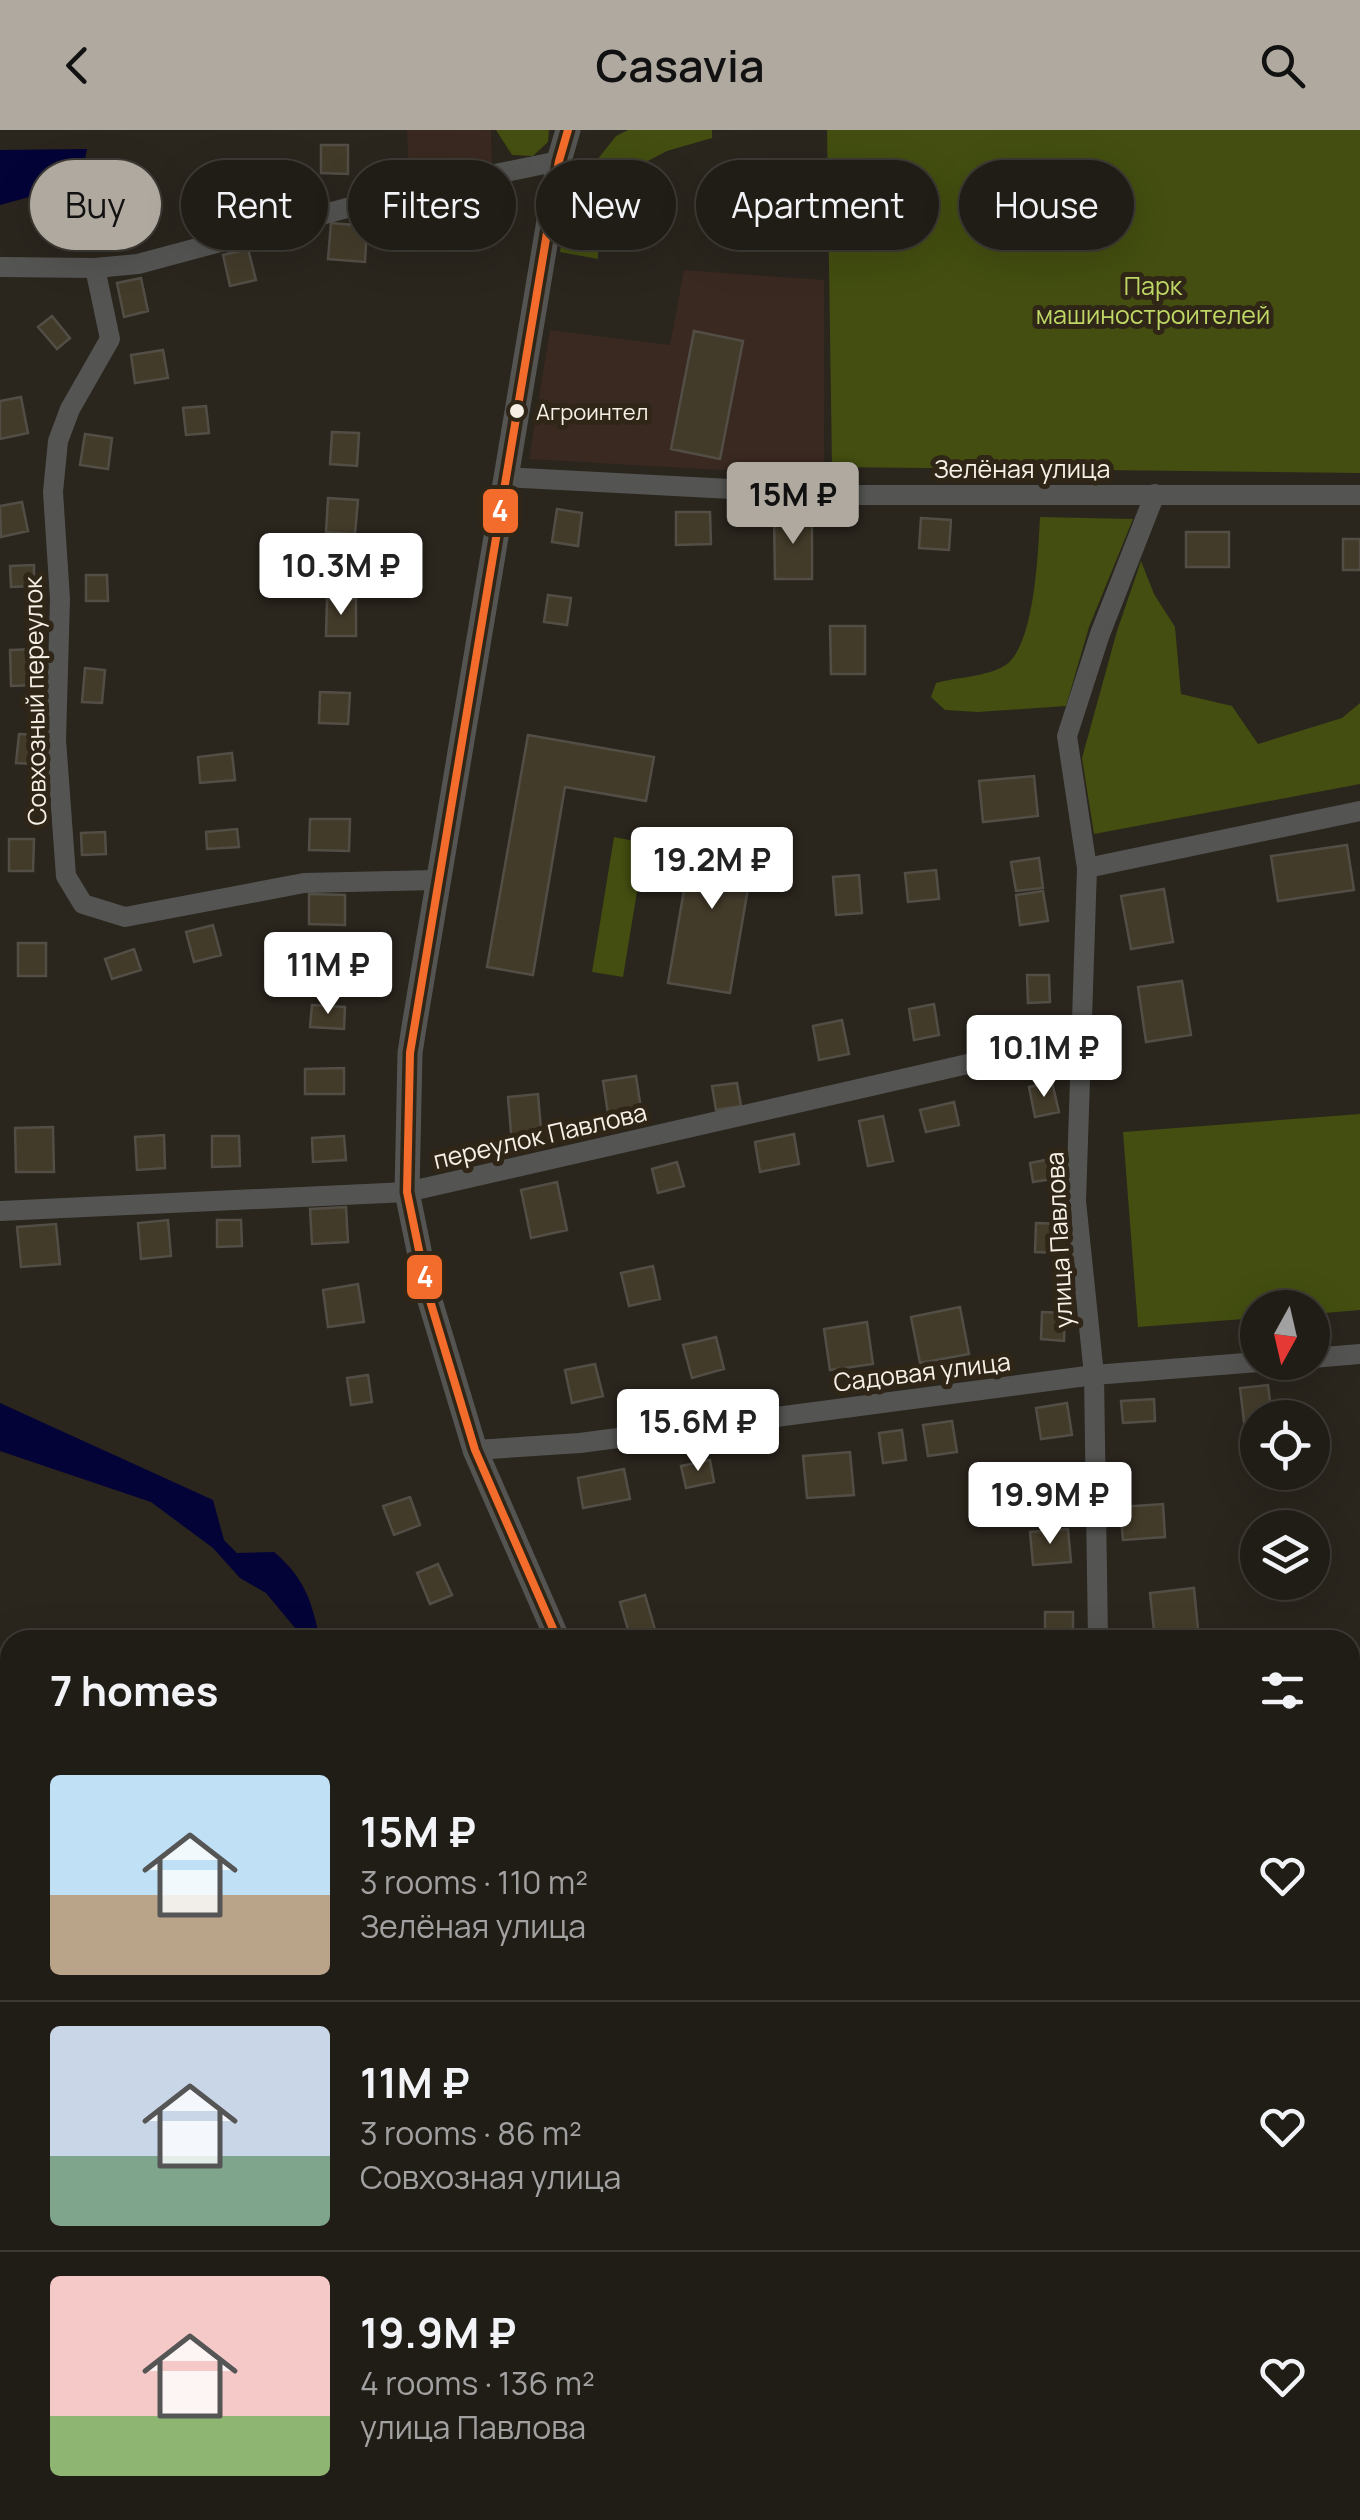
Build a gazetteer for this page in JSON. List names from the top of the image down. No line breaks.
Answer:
{"streets":{"street":["Зелёная улица","Совхозный переулок","переулок Павлова","улица Павлова","Садовая улица"]},"crossings":[["Зелёная улица","улица Павлова"],["переулок Павлова","улица Павлова"],["улица Павлова","Садовая улица"]],"parks":["Парк машиностроителей"],"places":["Агроинтел"],"lines":["transit line 4"],"north":"bottom","page":{"header":"Casavia","chip":["Buy","Rent","Filters","New","Apartment","House"],"price":["15M ₽","10.3M ₽","19.2M ₽","11M ₽","10.1M ₽","15.6M ₽","19.9M ₽"],"heading":"7 homes","list":[{"name":"15M ₽","note":"3 rooms · 110 m² · Зелёная улица"},{"name":"11M ₽","note":"3 rooms · 86 m² · Совхозная улица"},{"name":"19.9M ₽","note":"4 rooms · 136 m² · улица Павлова"}]}}
